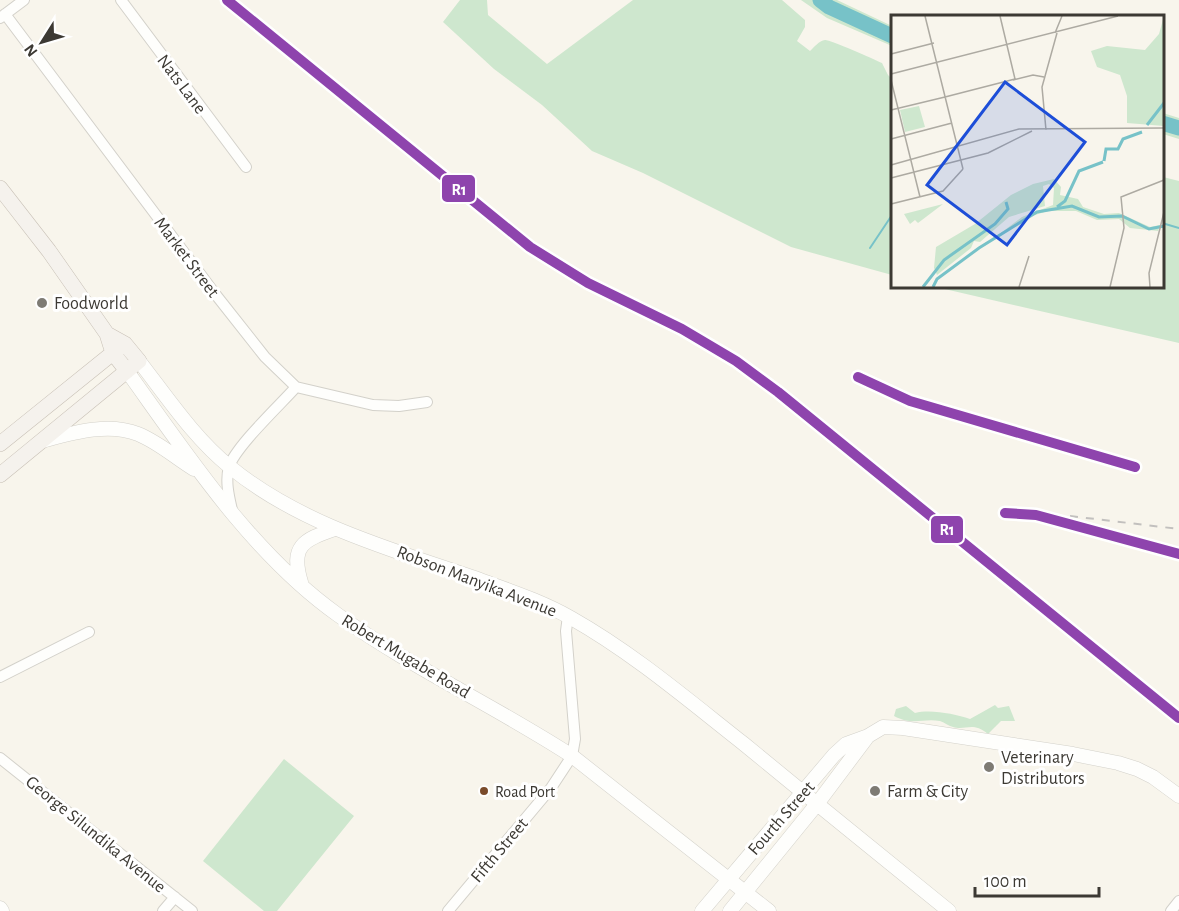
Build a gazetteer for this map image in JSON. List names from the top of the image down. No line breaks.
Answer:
{"streets":{"main road":["Robson Manyika Avenue","Robert Mugabe Road","Fourth Street"],"street":["Nats Lane","Market Street","George Silundika Avenue","Fifth Street"]},"crossings":[["Robson Manyika Avenue","Robert Mugabe Road"],["Robson Manyika Avenue","Fourth Street"],["Robert Mugabe Road","Fourth Street"],["Robert Mugabe Road","Fifth Street"]],"places":["Foodworld","Veterinary Distributors","Road Port","Farm & City"],"lines":["transit line R1"],"scale_bar":"100 m","north":"bottom left"}
